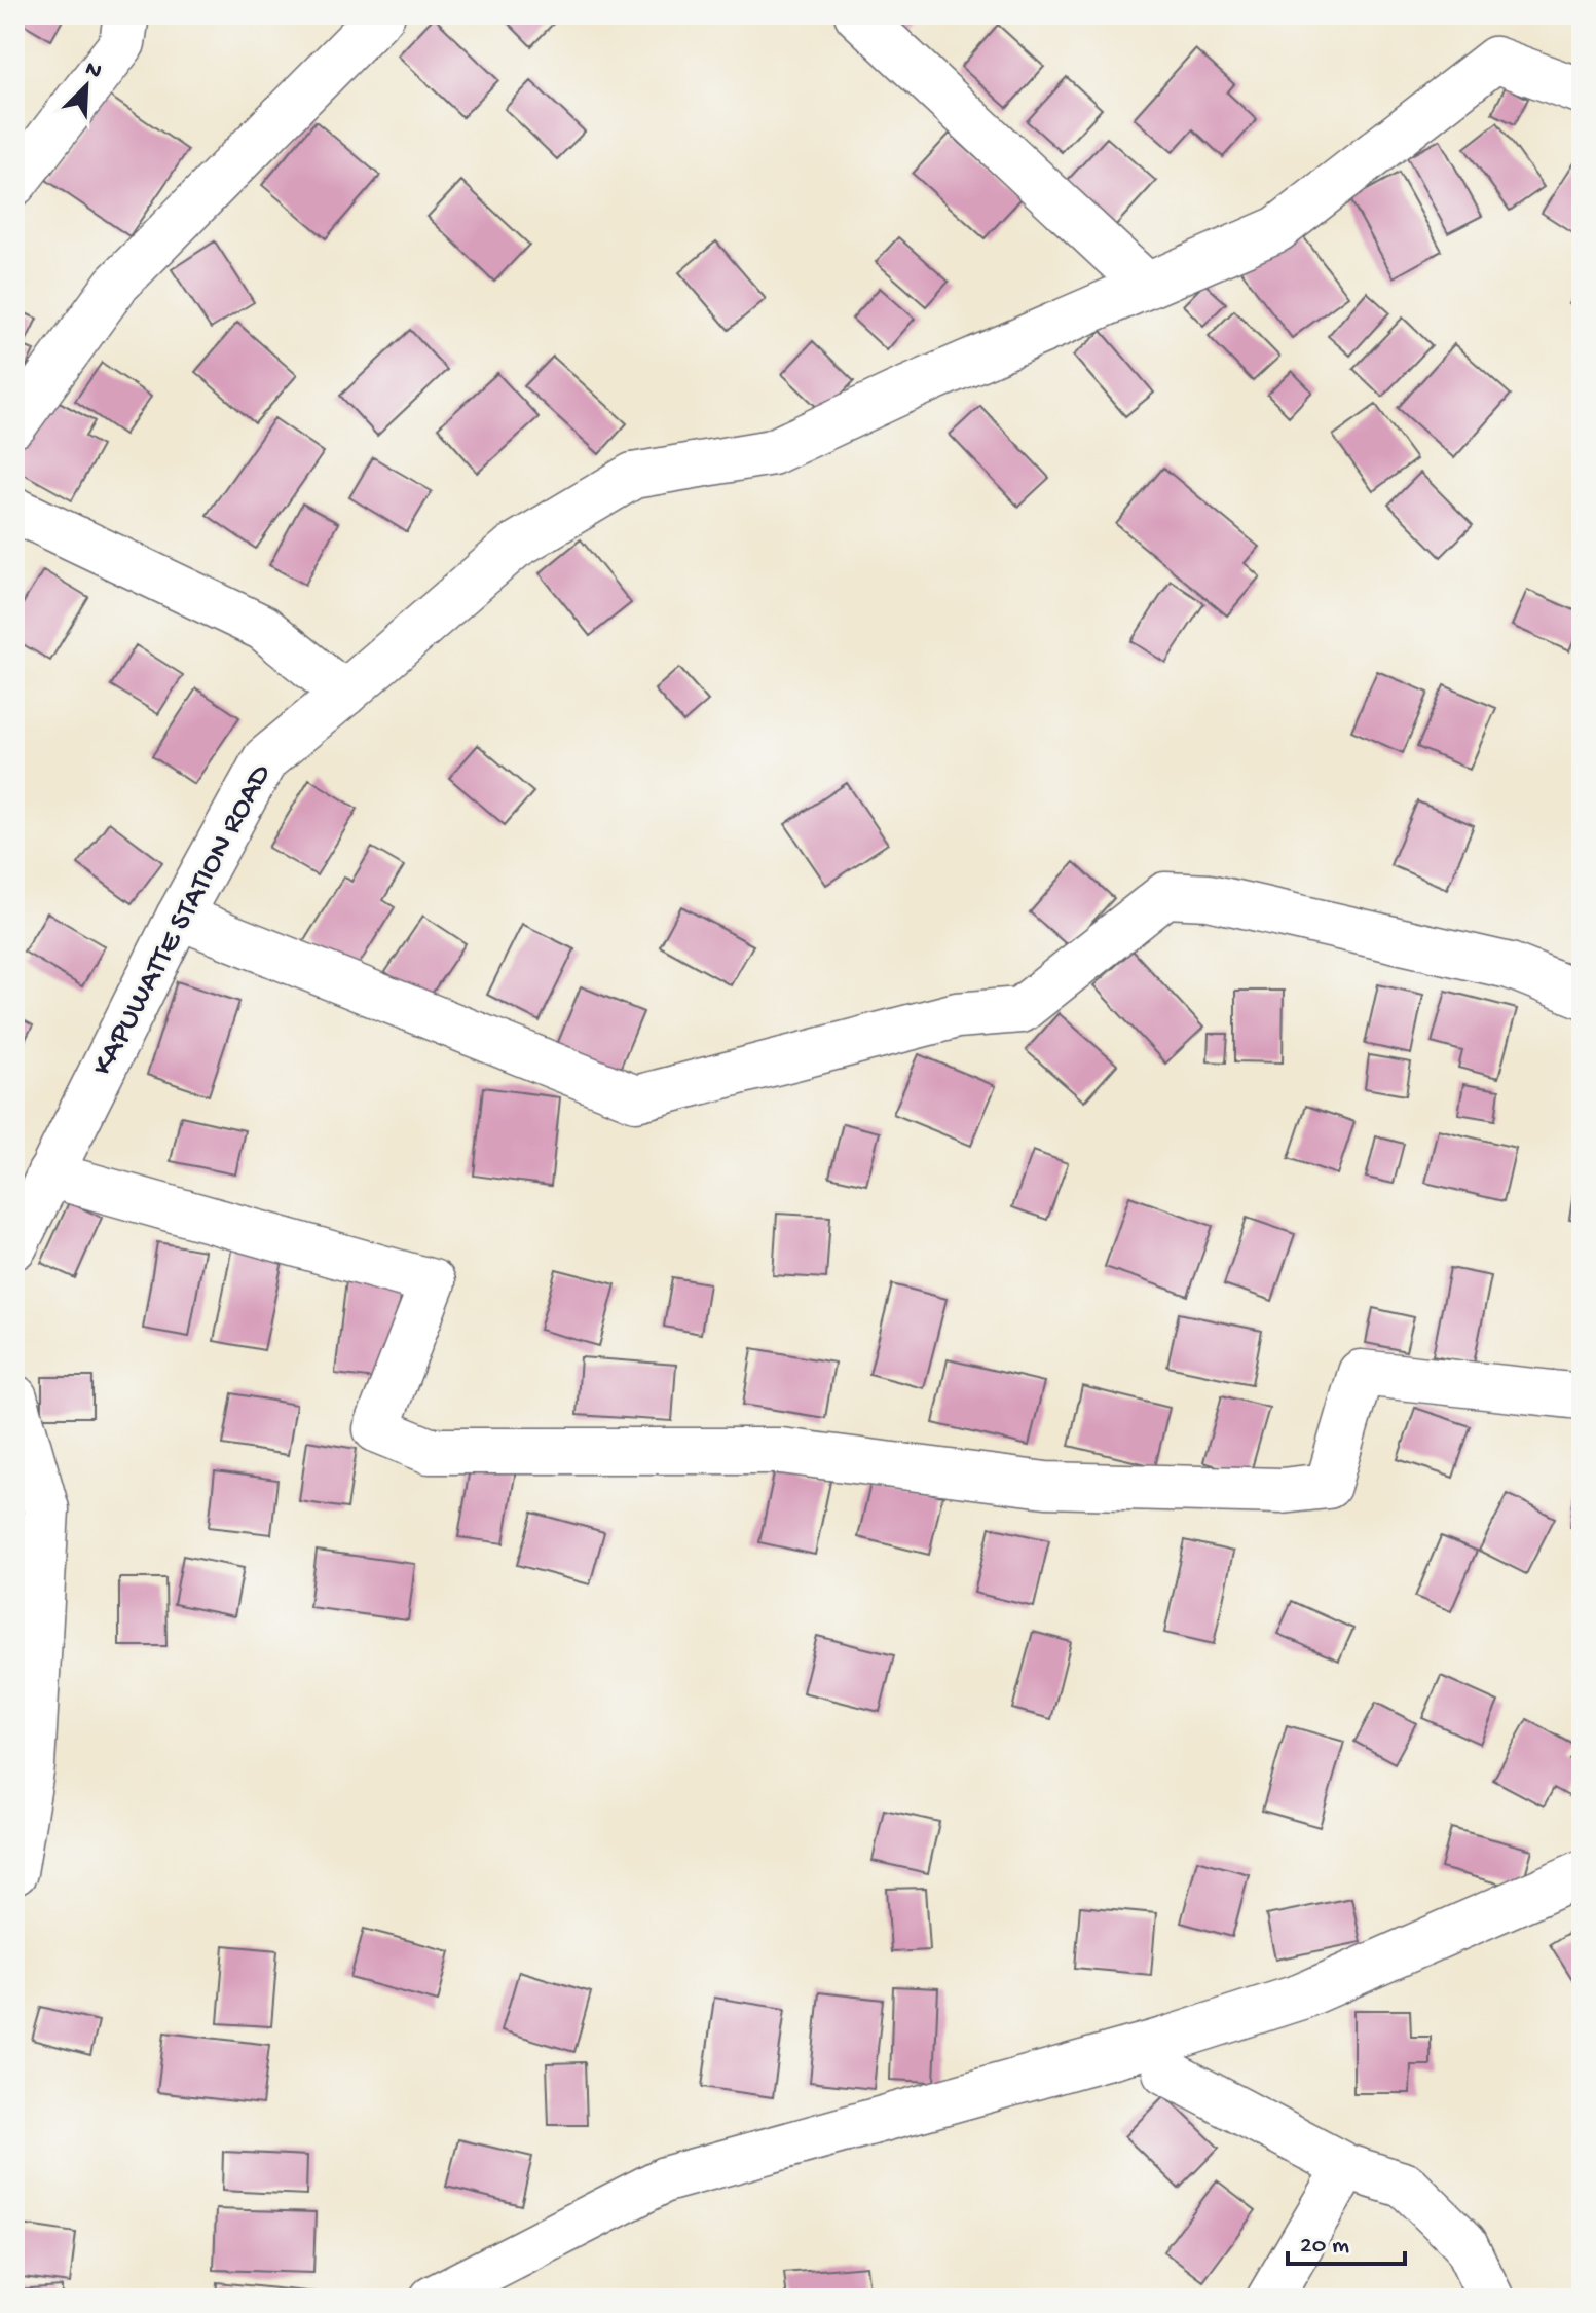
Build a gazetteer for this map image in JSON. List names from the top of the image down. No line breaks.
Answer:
{"streets":{"street":["KAPUWATTE STATION ROAD"]},"scale_bar":"20 m","north":"top right"}
